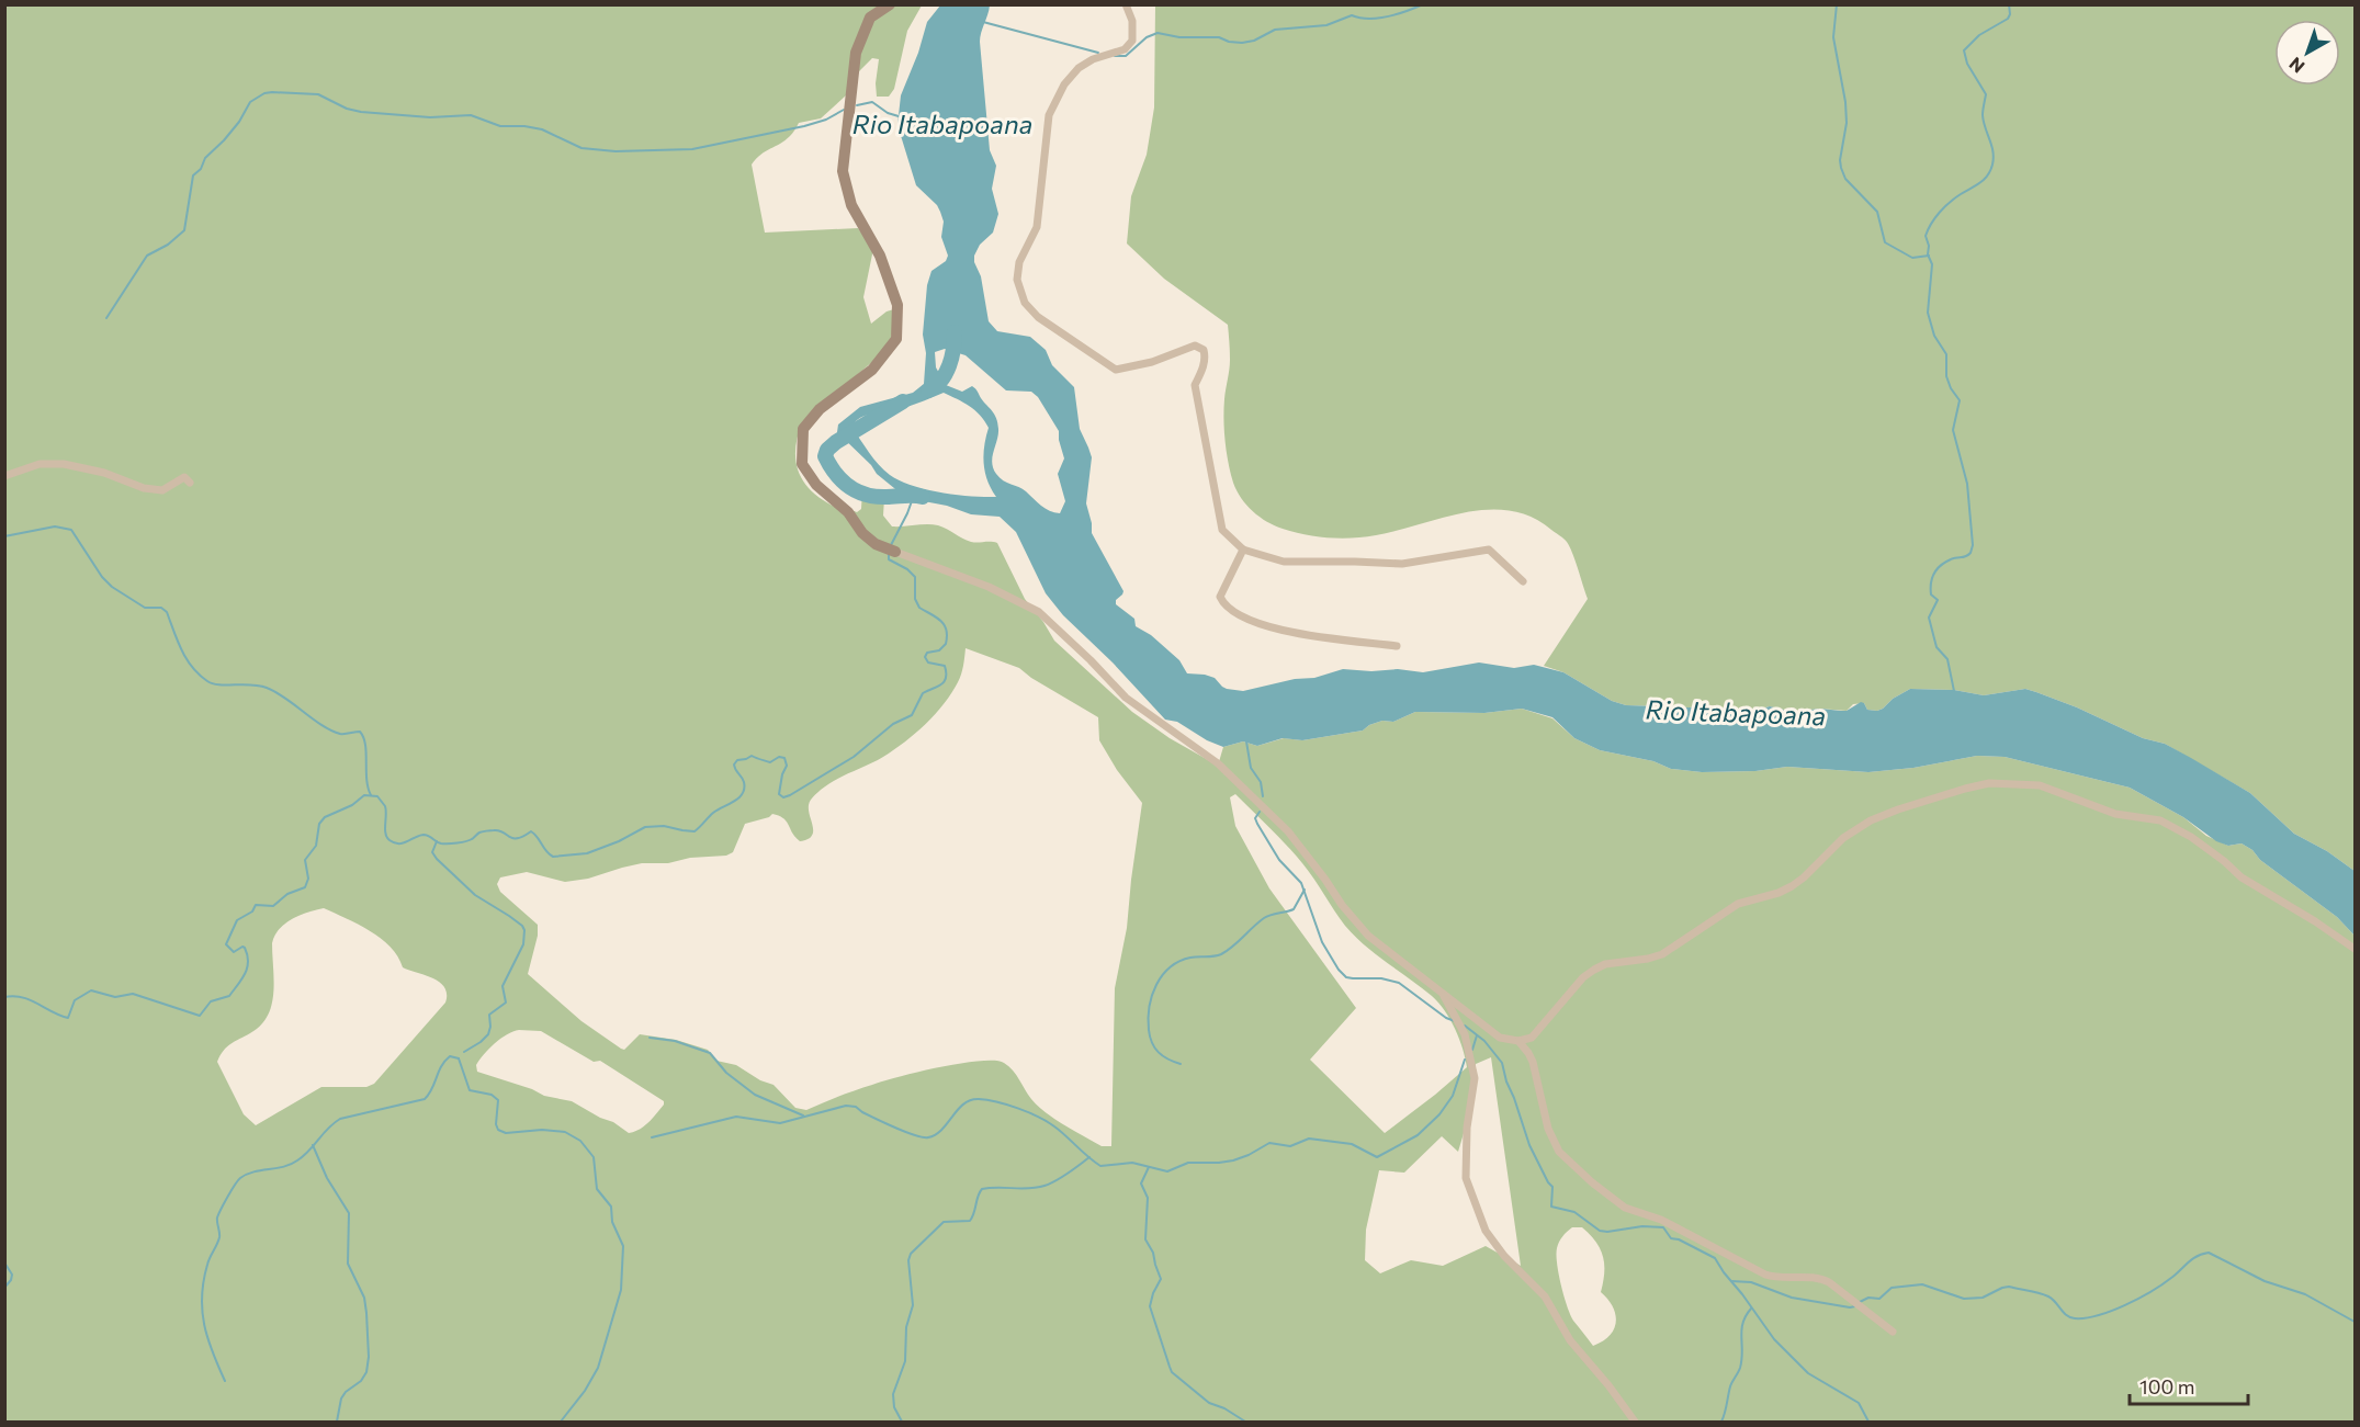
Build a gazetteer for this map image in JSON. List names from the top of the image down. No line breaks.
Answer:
{"water":["Rio Itabapoana"],"scale_bar":"100 m","north":"bottom left"}
